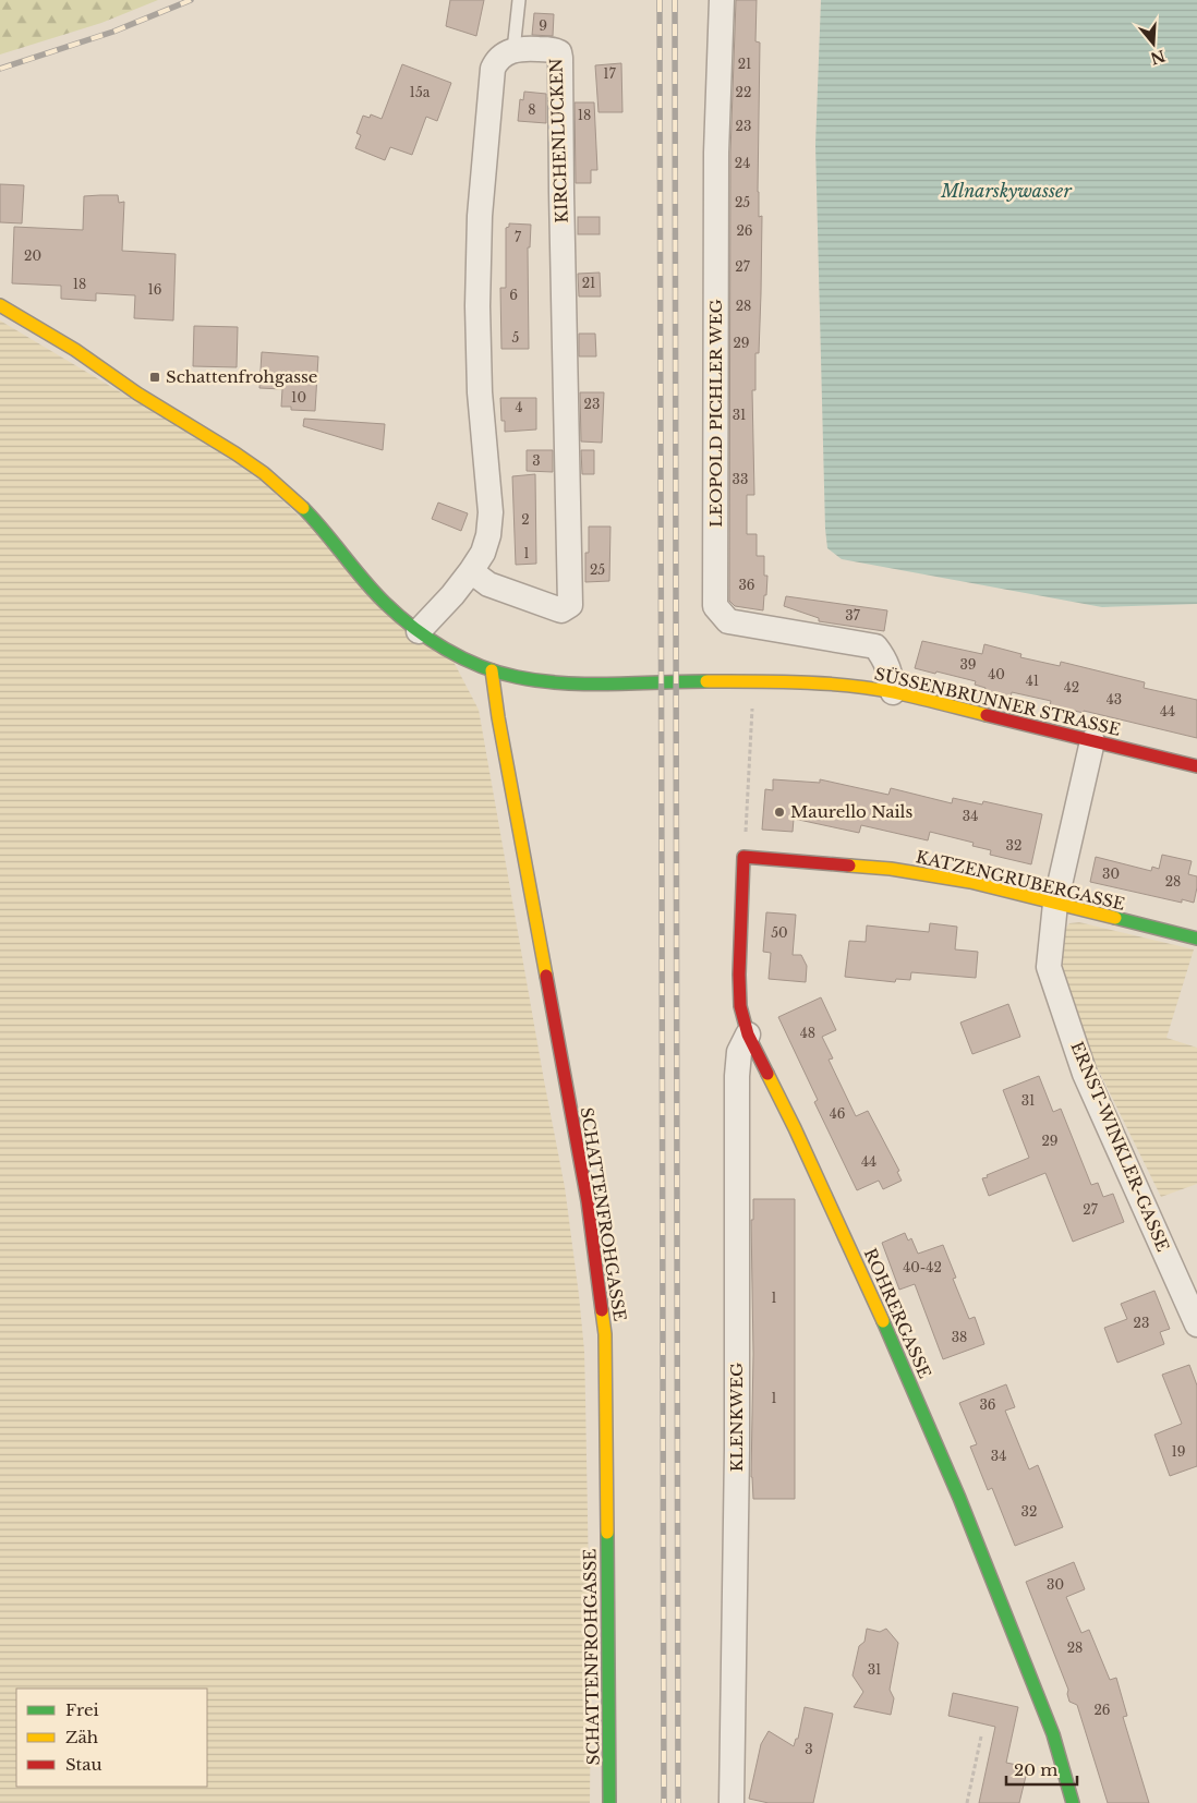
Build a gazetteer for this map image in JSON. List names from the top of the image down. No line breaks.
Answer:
{"streets":{"street":["KIRCHENLUCKEN","LEOPOLD PICHLER WEG","SÜSSENBRUNNER STRASSE","KATZENGRUBERGASSE","ERNST-WINKLER-GASSE","SCHATTENFROHGASSE","ROHRERGASSE","KLENKWEG"]},"crossings":[["LEOPOLD PICHLER WEG","SÜSSENBRUNNER STRASSE"],["SÜSSENBRUNNER STRASSE","ERNST-WINKLER-GASSE"],["SÜSSENBRUNNER STRASSE","SCHATTENFROHGASSE"],["KATZENGRUBERGASSE","ERNST-WINKLER-GASSE"],["KATZENGRUBERGASSE","ROHRERGASSE"],["ROHRERGASSE","KLENKWEG"]],"water":["Mlnarskywasser"],"places":{"transit":["Schattenfrohgasse"],"other":["Maurello Nails"]},"house_numbers":["9","21","17","15a","22","8","18","23","24","25","26","7","20","27","21","18","16","6","28","5","29","10","23","4","31","3","33","2","1","25","36","37","39","40","41","42","43","44","34","32","30","28","50","48","31","46","29","44","27","40-42","1","23","38","1","36","19","34","32","30","28","31","26","3"],"legend":["Frei","Zäh","Stau"],"scale_bar":"20 m","north":"bottom"}
